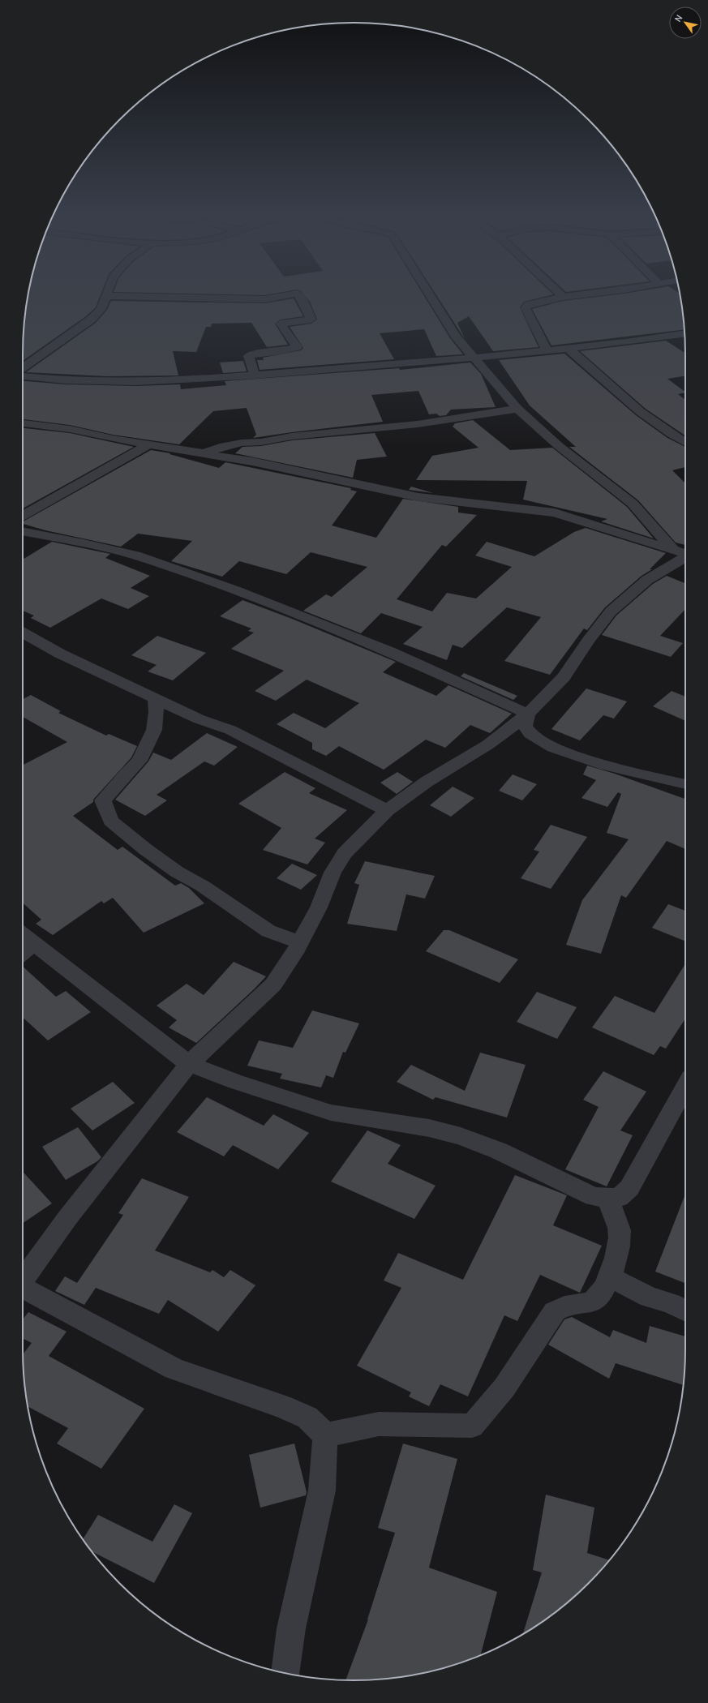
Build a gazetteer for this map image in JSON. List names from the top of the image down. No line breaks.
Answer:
{"north":"top left"}
